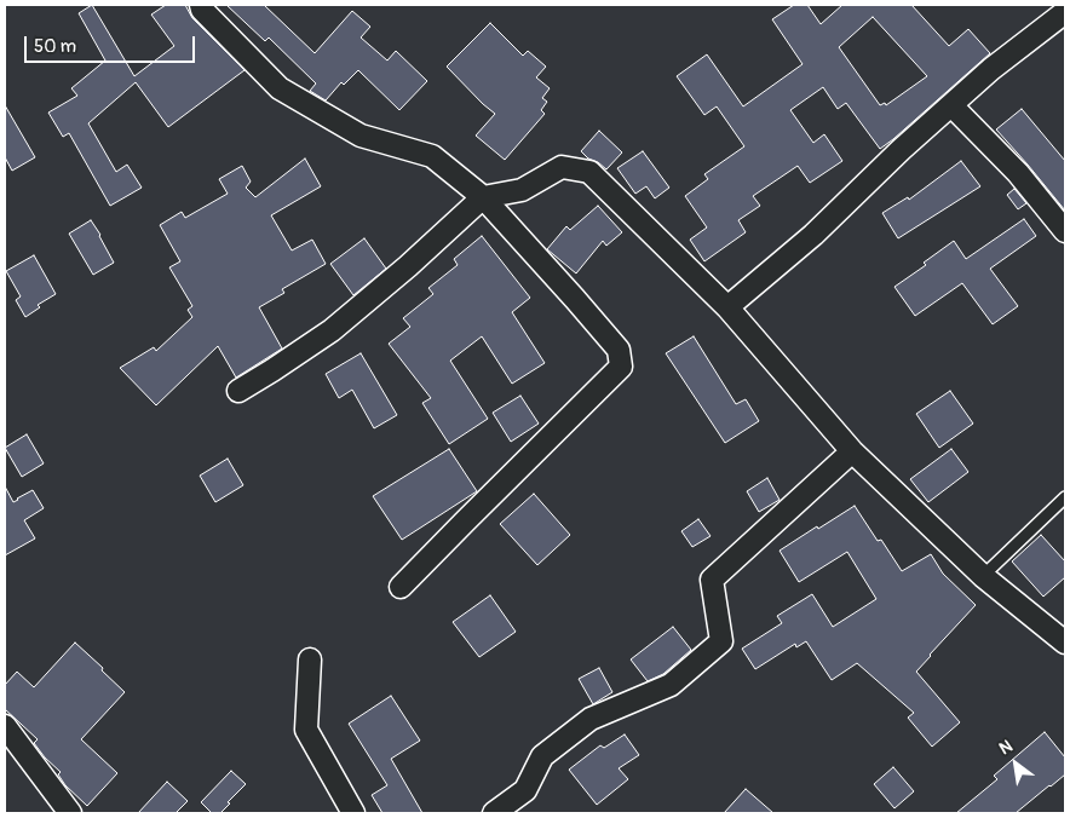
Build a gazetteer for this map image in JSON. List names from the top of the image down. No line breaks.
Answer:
{"scale_bar":"50 m","north":"top left"}
